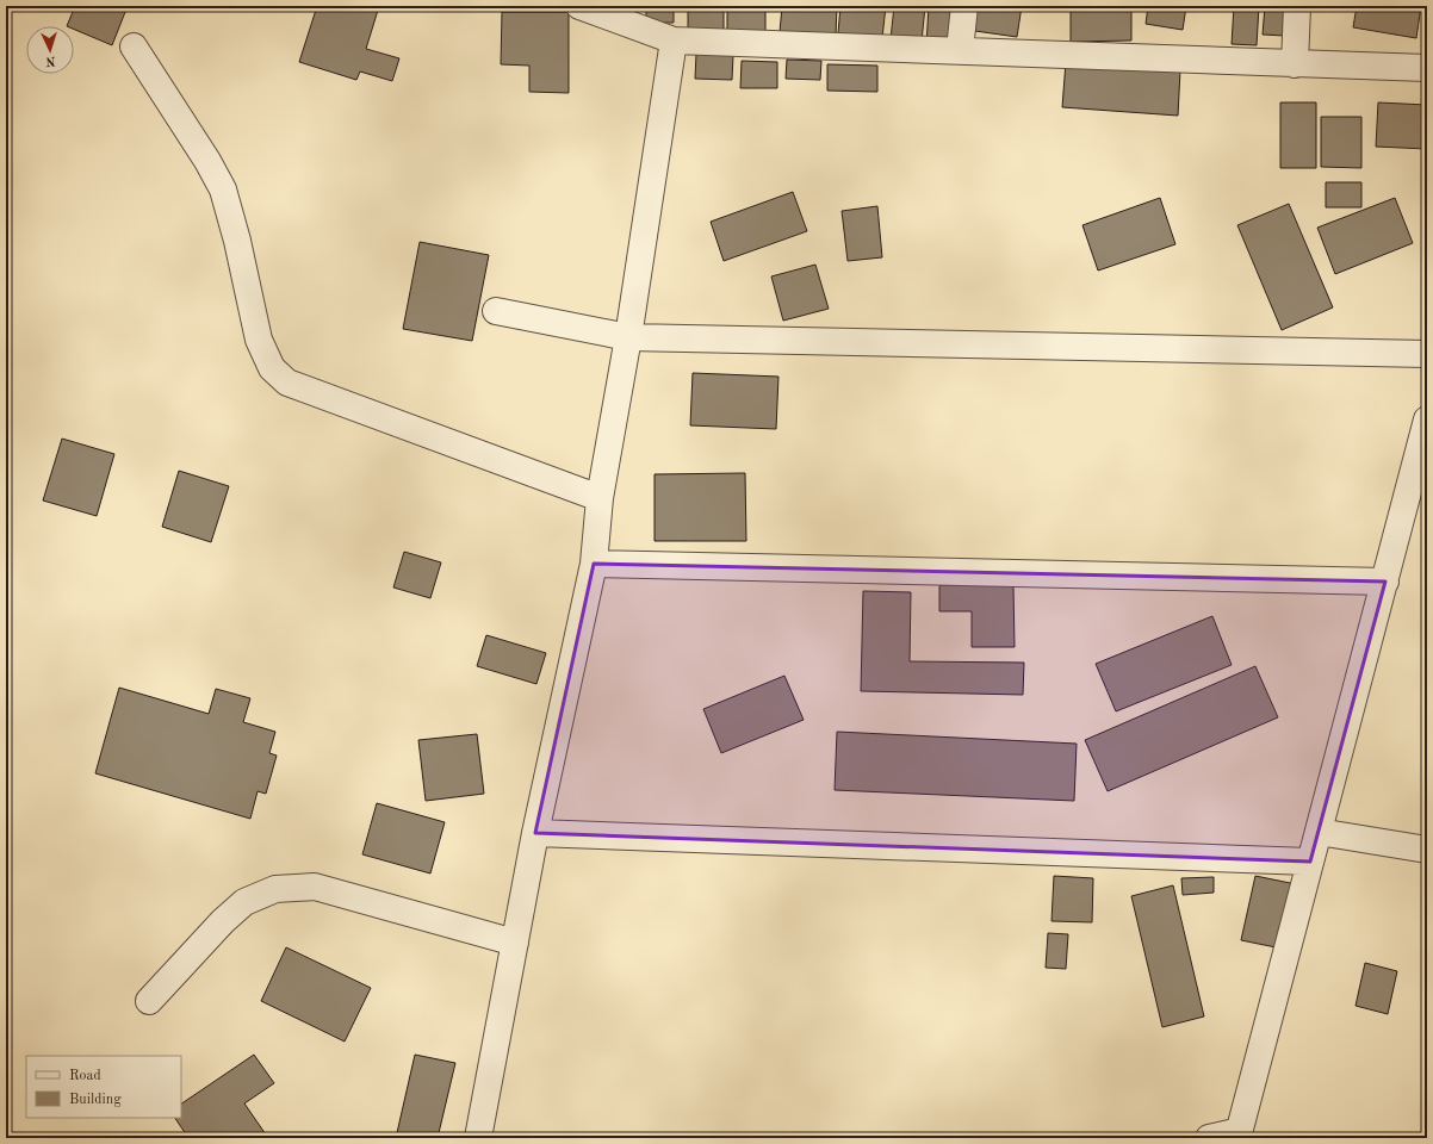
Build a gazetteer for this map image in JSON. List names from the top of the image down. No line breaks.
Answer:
{"legend":["Road","Building"],"north":"bottom"}
